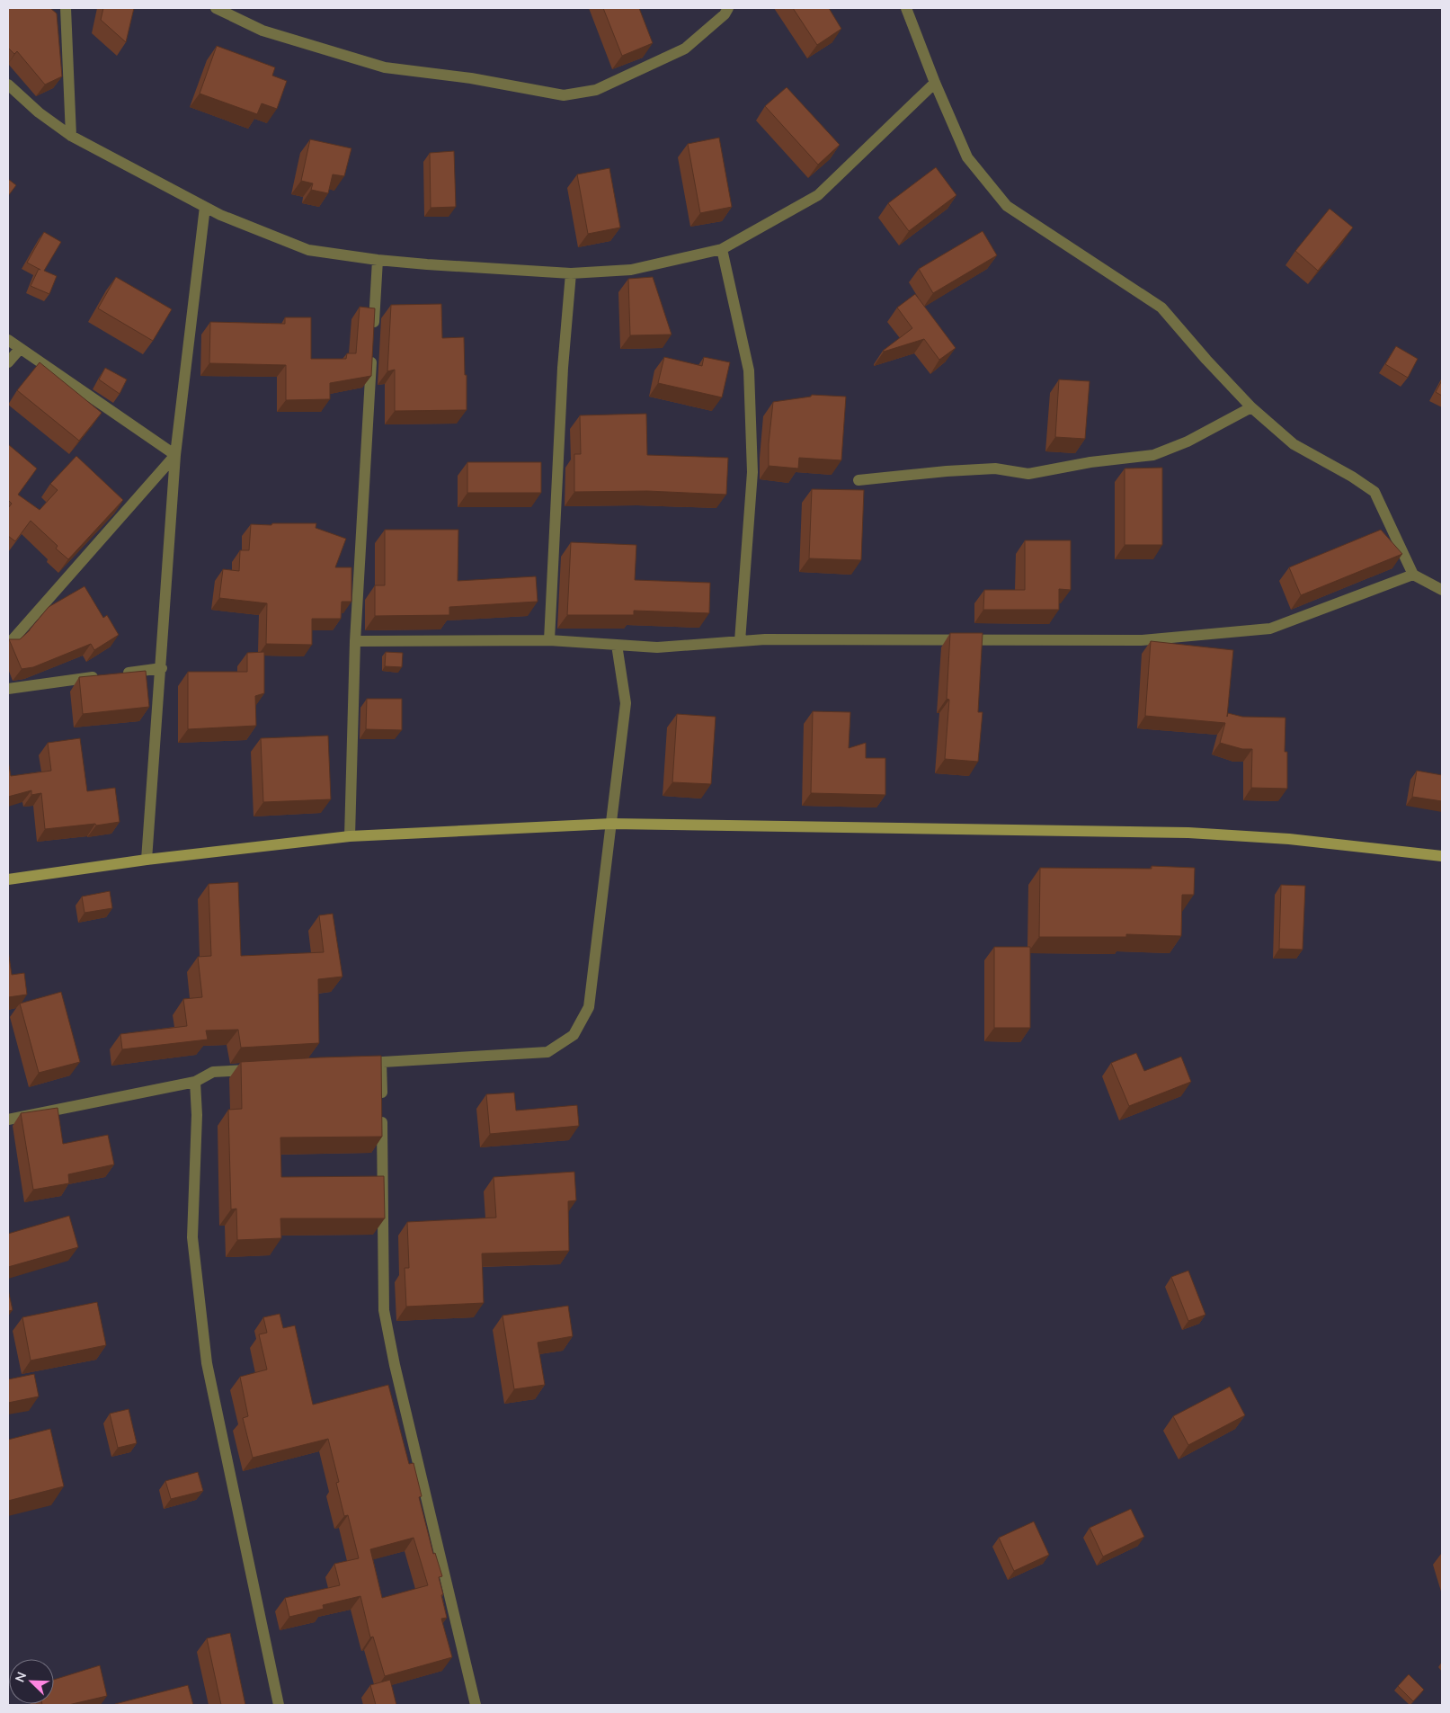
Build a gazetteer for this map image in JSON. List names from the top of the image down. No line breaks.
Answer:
{"north":"top left"}
